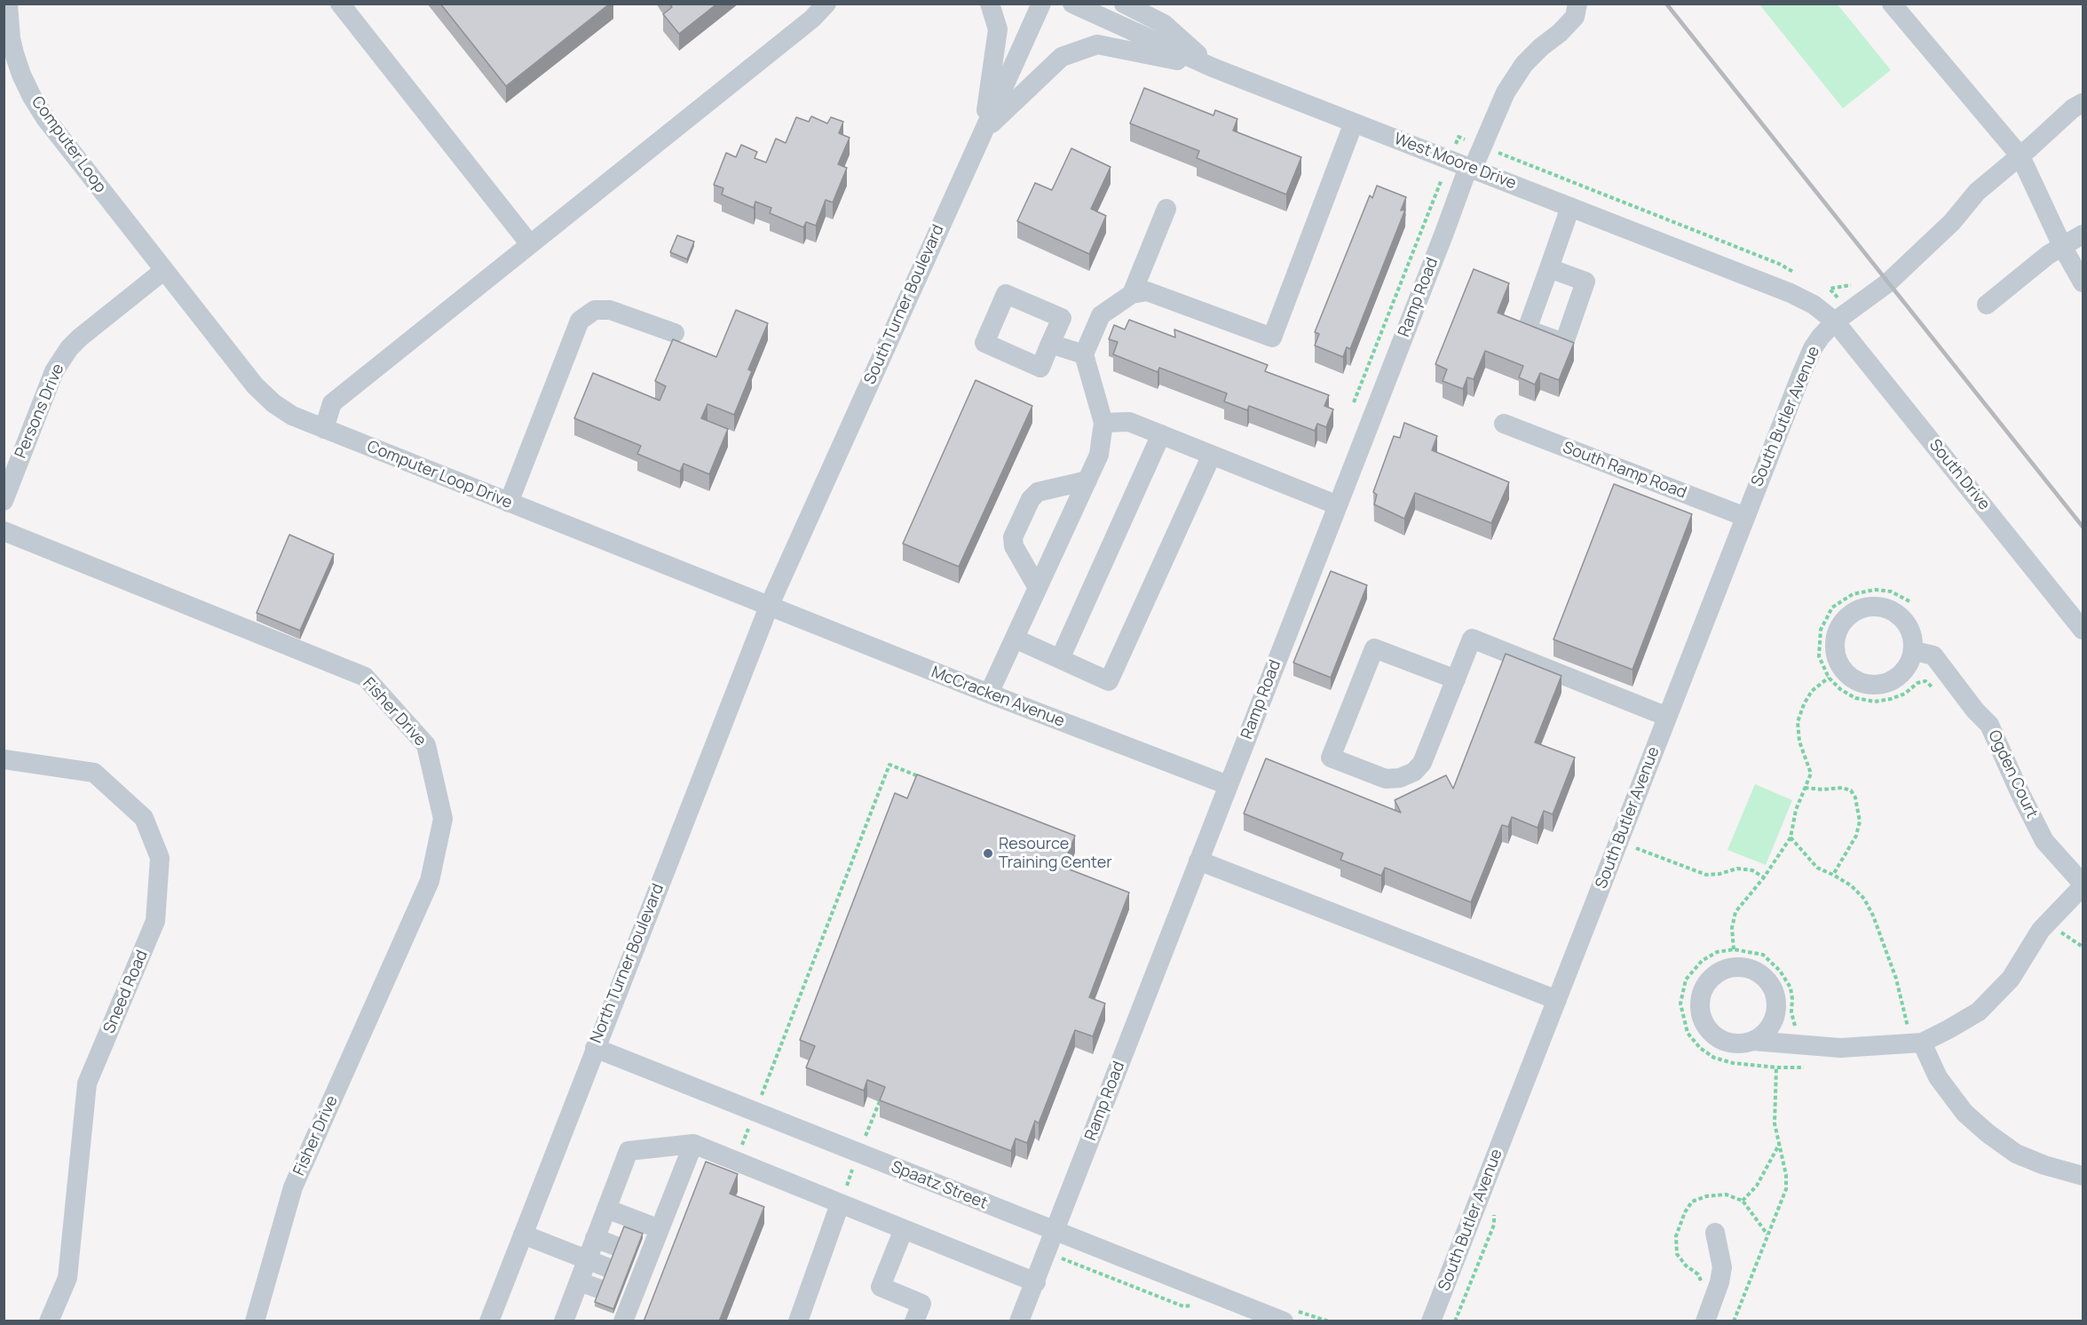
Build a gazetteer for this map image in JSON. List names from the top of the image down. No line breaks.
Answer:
{"streets":{"street":["Computer Loop","West Moore Drive","Ramp Road","South Turner Boulevard","Persons Drive","South Butler Avenue","South Ramp Road","Computer Loop Drive","South Drive","McCracken Avenue","Fisher Drive","Ogden Court","North Turner Boulevard","Sneed Road","Spaatz Street"]},"crossings":[["Computer Loop","Persons Drive"],["Computer Loop","Computer Loop Drive"],["West Moore Drive","Ramp Road"],["West Moore Drive","South Butler Avenue"],["West Moore Drive","South Drive"],["Ramp Road","McCracken Avenue"],["Ramp Road","Spaatz Street"],["South Turner Boulevard","Computer Loop Drive"],["South Turner Boulevard","McCracken Avenue"],["South Turner Boulevard","North Turner Boulevard"],["Persons Drive","Computer Loop Drive"],["South Butler Avenue","South Ramp Road"],["South Butler Avenue","South Drive"],["Computer Loop Drive","McCracken Avenue"],["Computer Loop Drive","North Turner Boulevard"],["McCracken Avenue","North Turner Boulevard"],["North Turner Boulevard","Spaatz Street"]],"places":["Resource Training Center"]}
